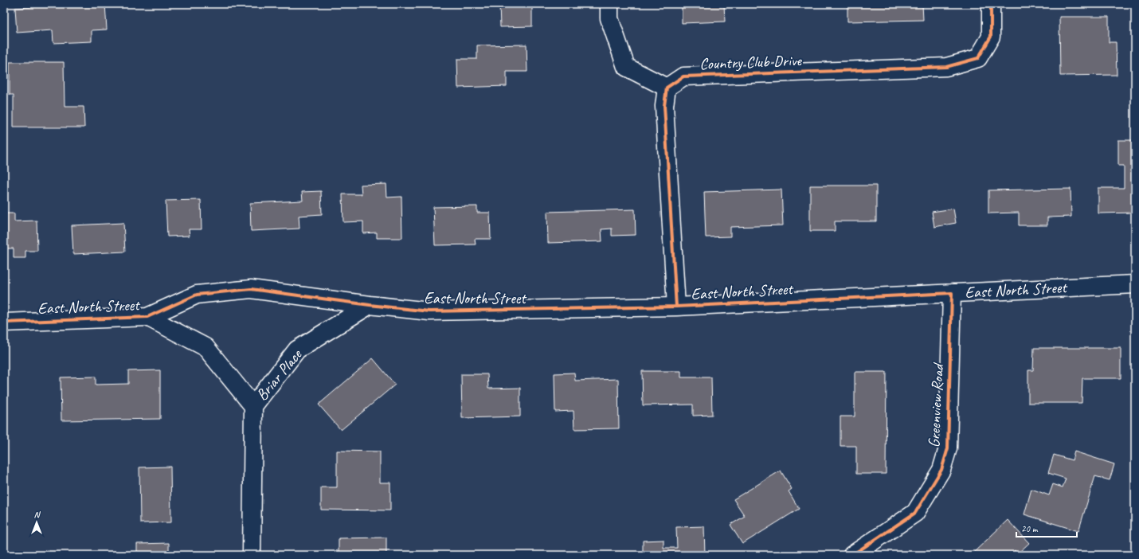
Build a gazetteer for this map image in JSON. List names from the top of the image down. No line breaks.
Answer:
{"streets":{"street":["Country Club Drive","East North Street","Briar Place","Greenview Road"]},"crossings":[["East North Street","Briar Place"],["East North Street","Greenview Road"]],"scale_bar":"20 m","north":"top"}
